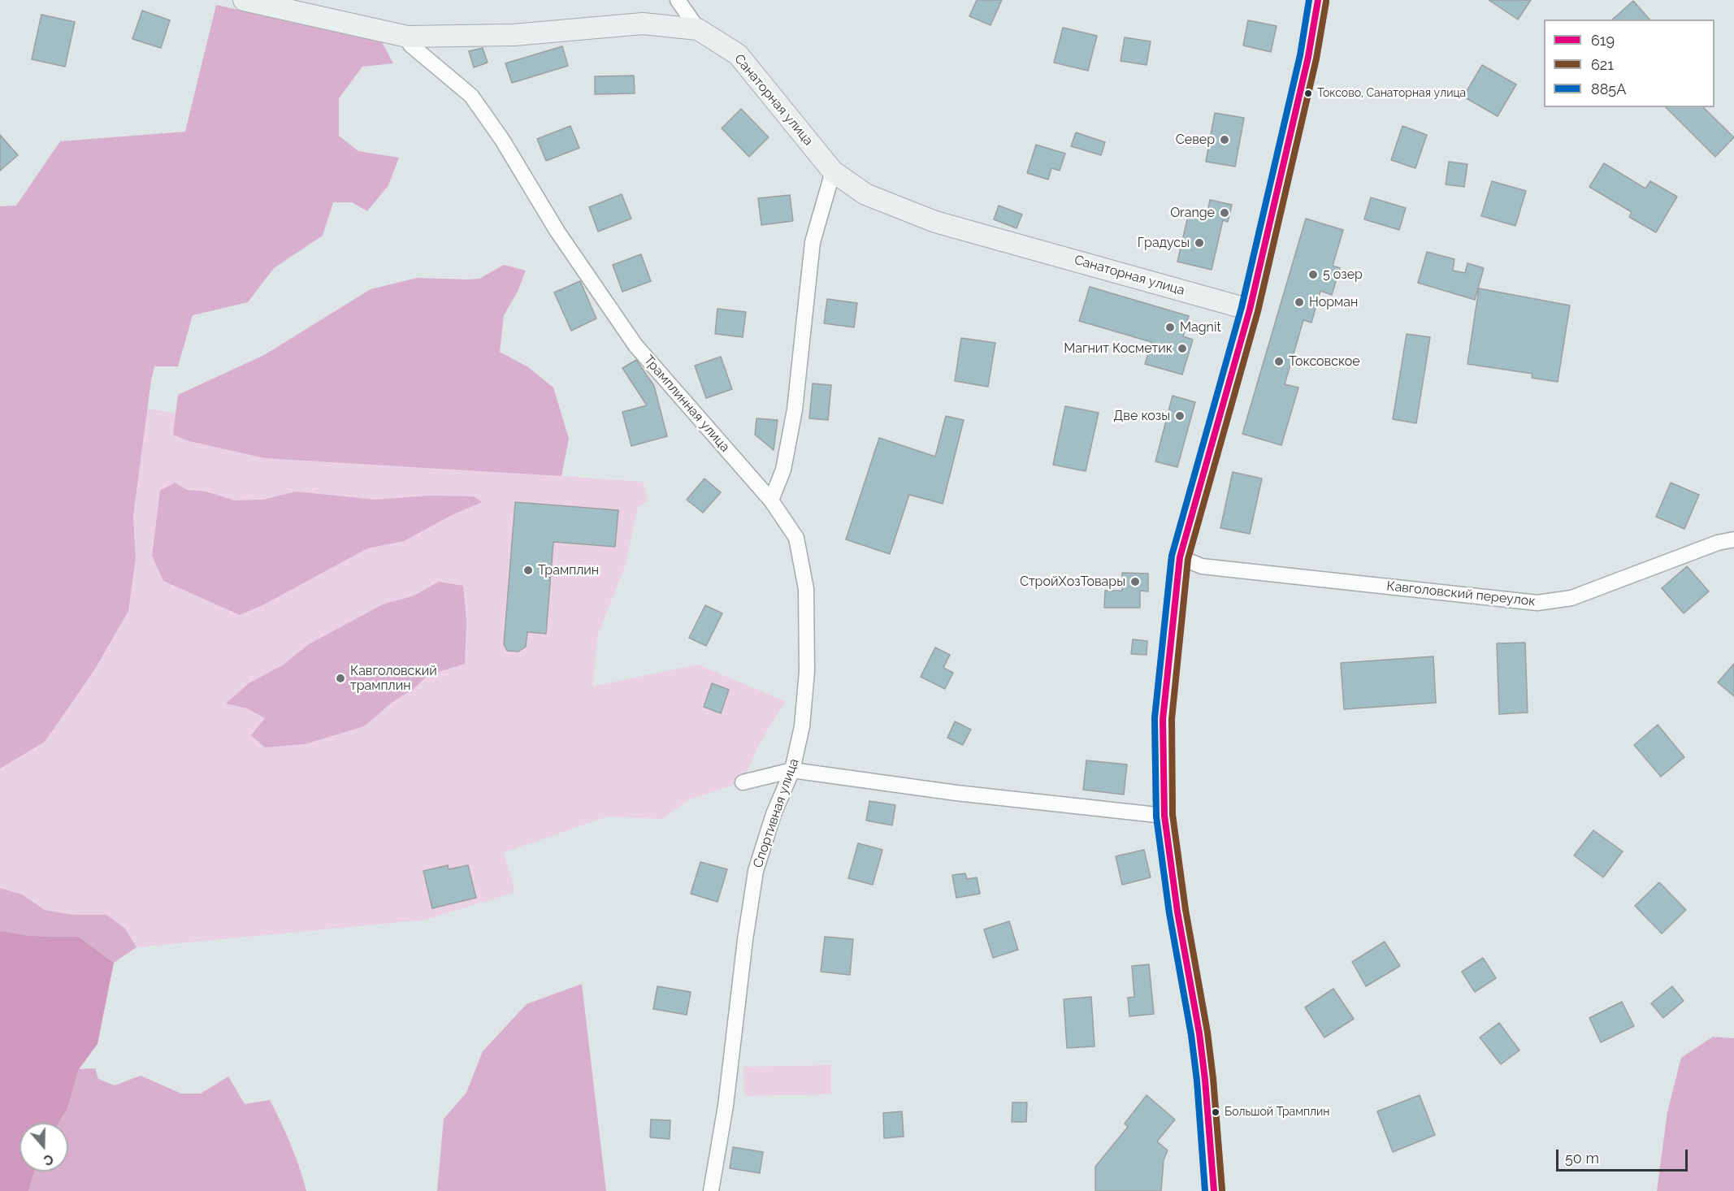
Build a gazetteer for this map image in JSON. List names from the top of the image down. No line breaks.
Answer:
{"streets":{"main road":["Санаторная улица"],"street":["Трамплинная улица","Кавголовский переулок","Спортивная улица"]},"crossings":[["Санаторная улица","Трамплинная улица"],["Трамплинная улица","Спортивная улица"]],"places":["Токсово, Санаторная улица","Север","Orange","Градусы","5 озер","Норман","Magnit","Магнит Косметик","Токсовское","Две козы","Трамплин","СтройХозТовары","Кавголовский трамплин","Большой Трамплин"],"lines":["transit line 619","transit line 885А","transit line 621"],"legend":["619","621","885А"],"scale_bar":"50 m","north":"bottom"}
